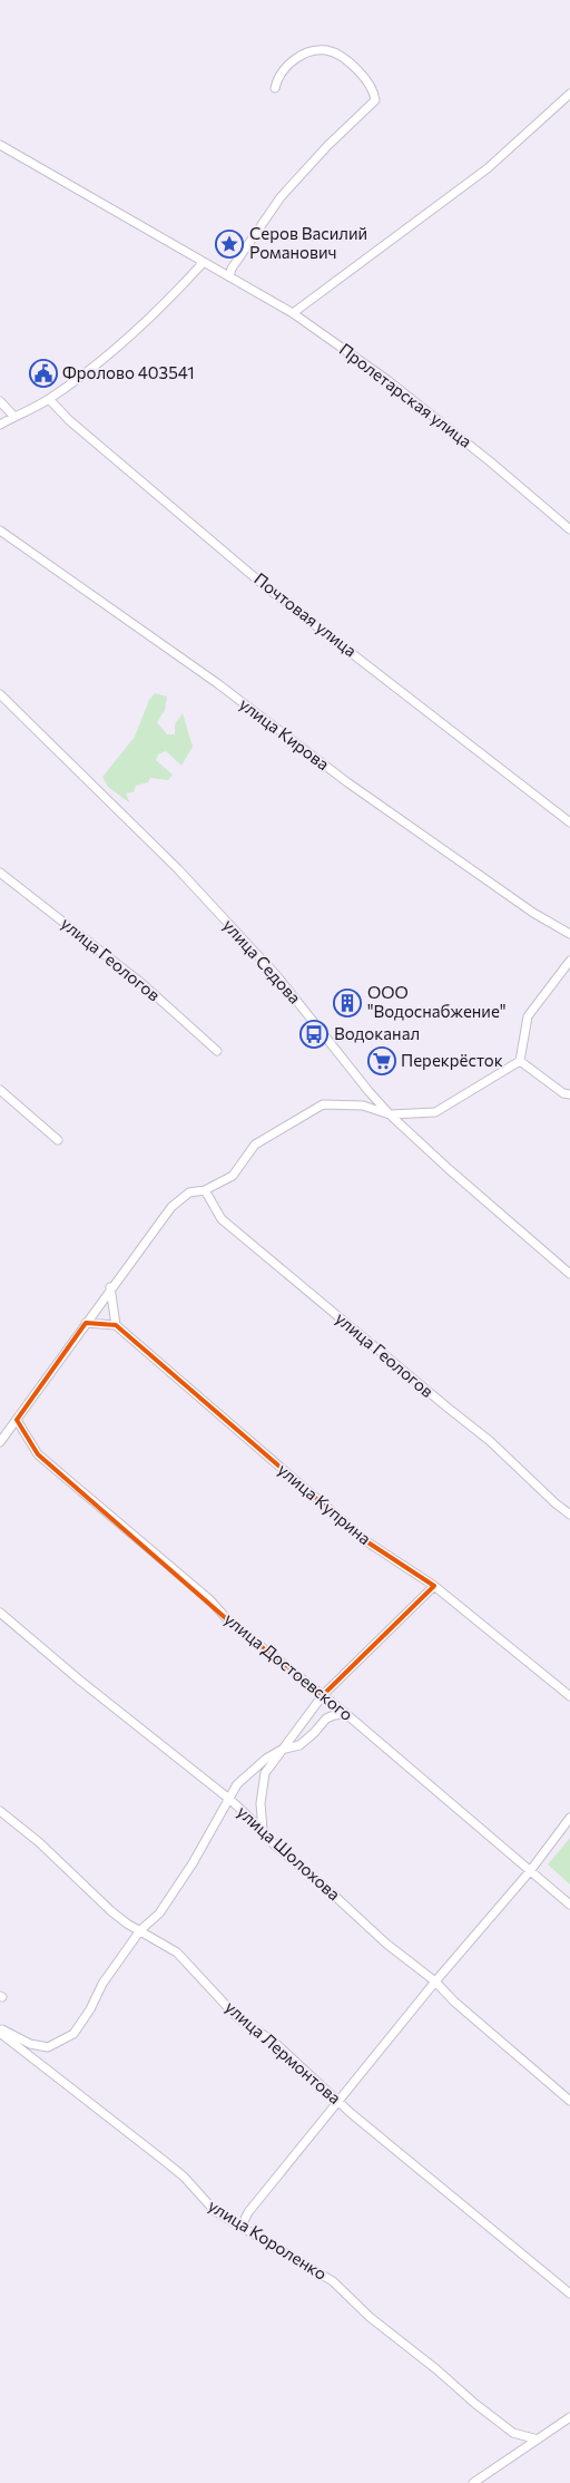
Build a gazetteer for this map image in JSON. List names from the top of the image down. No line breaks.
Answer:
{"streets":{"street":["Пролетарская улица","Почтовая улица","улица Кирова","улица Геологов","улица Седова","улица Куприна","улица Достоевского","улица Шолохова","улица Лермонтова","улица Короленко"]},"places":{"place":["Серов Василий Романович"],"public building":["Фролово 403541"],"building":["ООО \"Водоснабжение\""],"bus stop":["Водоканал"],"supermarket":["Перекрёсток"]}}
